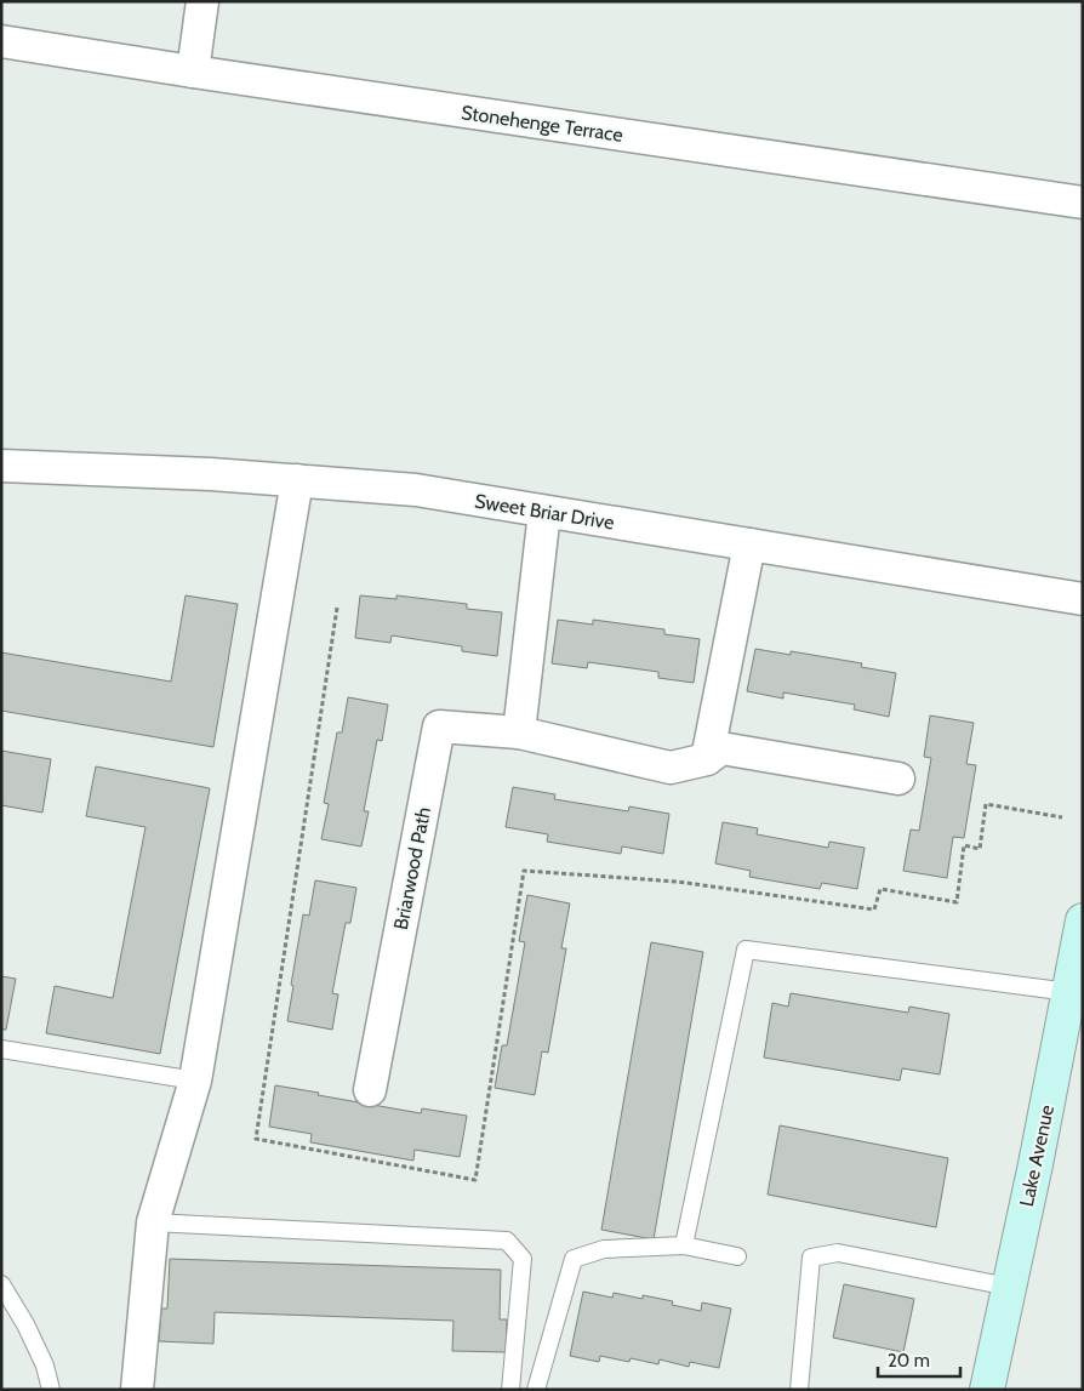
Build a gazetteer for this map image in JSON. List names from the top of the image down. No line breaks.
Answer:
{"streets":{"main road":["Lake Avenue"],"street":["Stonehenge Terrace","Sweet Briar Drive","Briarwood Path"]},"scale_bar":"20 m"}
